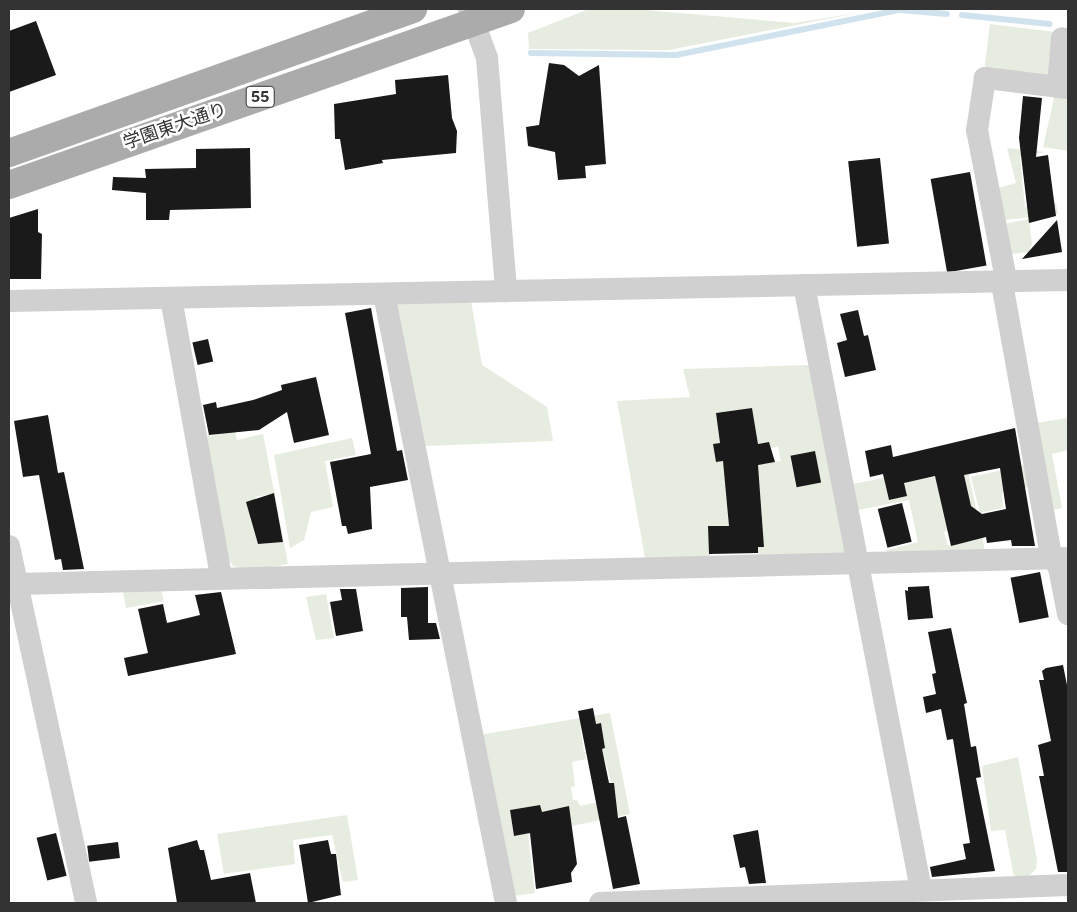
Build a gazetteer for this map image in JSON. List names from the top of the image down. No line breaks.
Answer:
{"streets":{"main road":["55","学園東大通り"]}}
